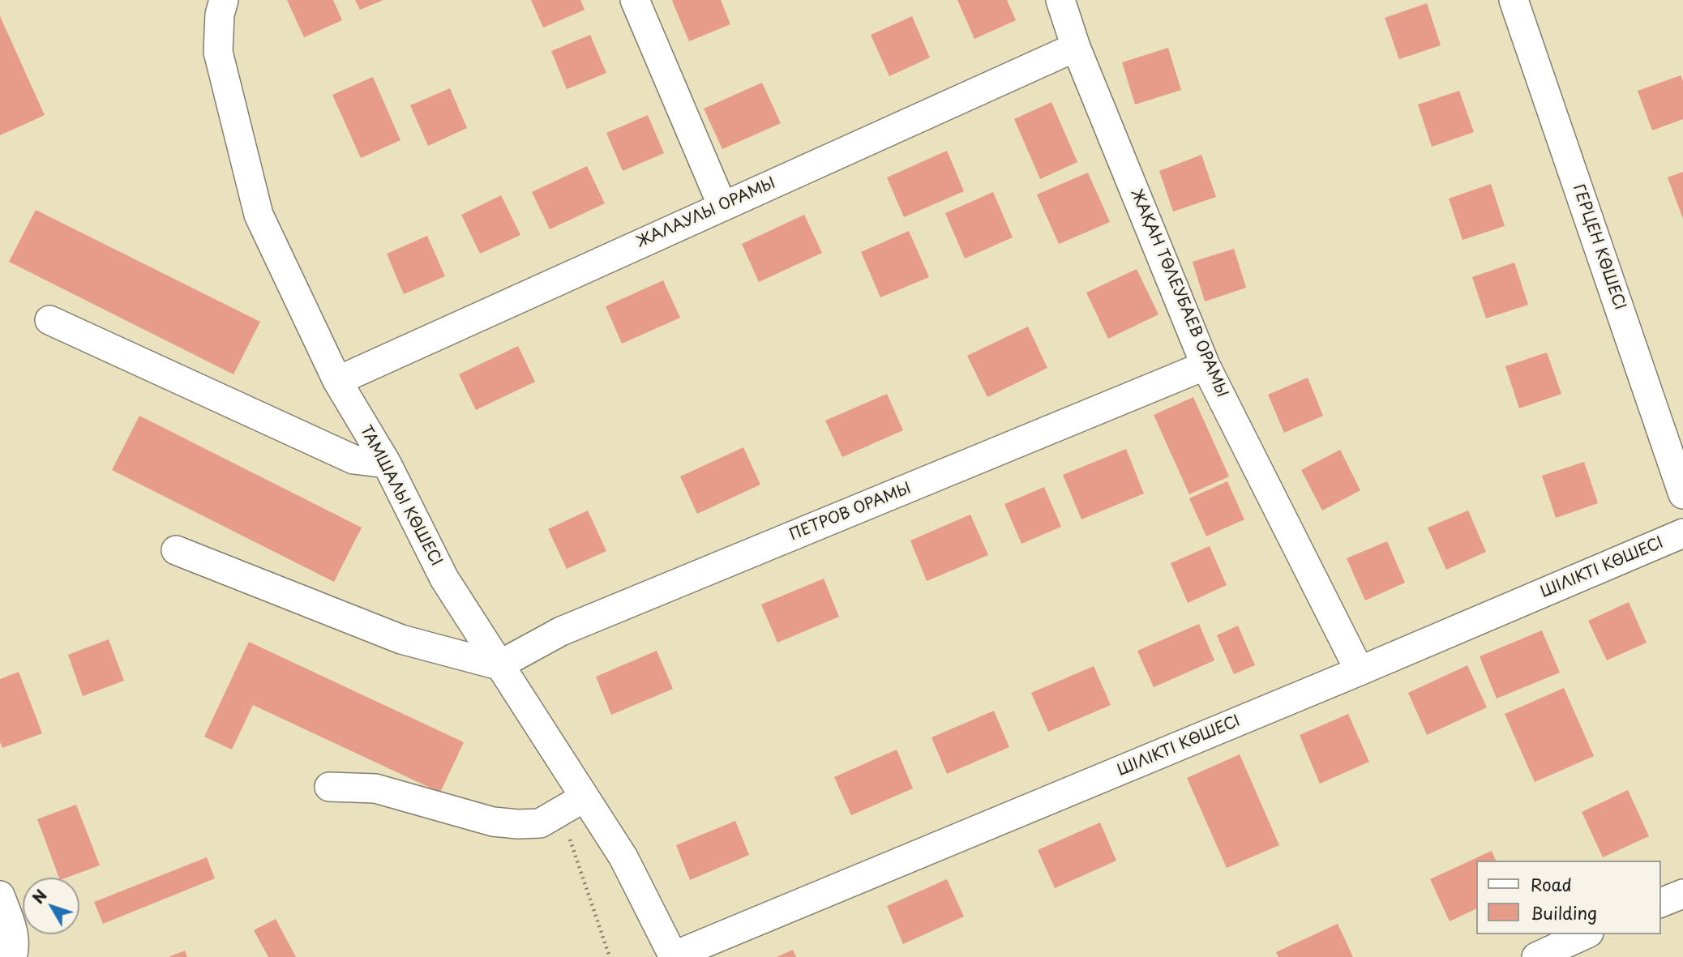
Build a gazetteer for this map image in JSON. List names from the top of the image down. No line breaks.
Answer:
{"streets":{"street":["ЖАЛАУЛЫ ОРАМЫ","ГЕРЦЕН КӨШЕСІ","ЖАҚАН ТӨЛЕУБАЕВ ОРАМЫ","ТАМШАЛЫ КӨШЕСІ","ПЕТРОВ ОРАМЫ","ШІЛІКТІ КӨШЕСІ"]},"crossings":[["ЖАЛАУЛЫ ОРАМЫ","ЖАҚАН ТӨЛЕУБАЕВ ОРАМЫ"],["ЖАЛАУЛЫ ОРАМЫ","ТАМШАЛЫ КӨШЕСІ"],["ЖАҚАН ТӨЛЕУБАЕВ ОРАМЫ","ПЕТРОВ ОРАМЫ"],["ЖАҚАН ТӨЛЕУБАЕВ ОРАМЫ","ШІЛІКТІ КӨШЕСІ"],["ТАМШАЛЫ КӨШЕСІ","ПЕТРОВ ОРАМЫ"],["ТАМШАЛЫ КӨШЕСІ","ШІЛІКТІ КӨШЕСІ"]],"legend":["Road","Building"],"north":"top left"}
